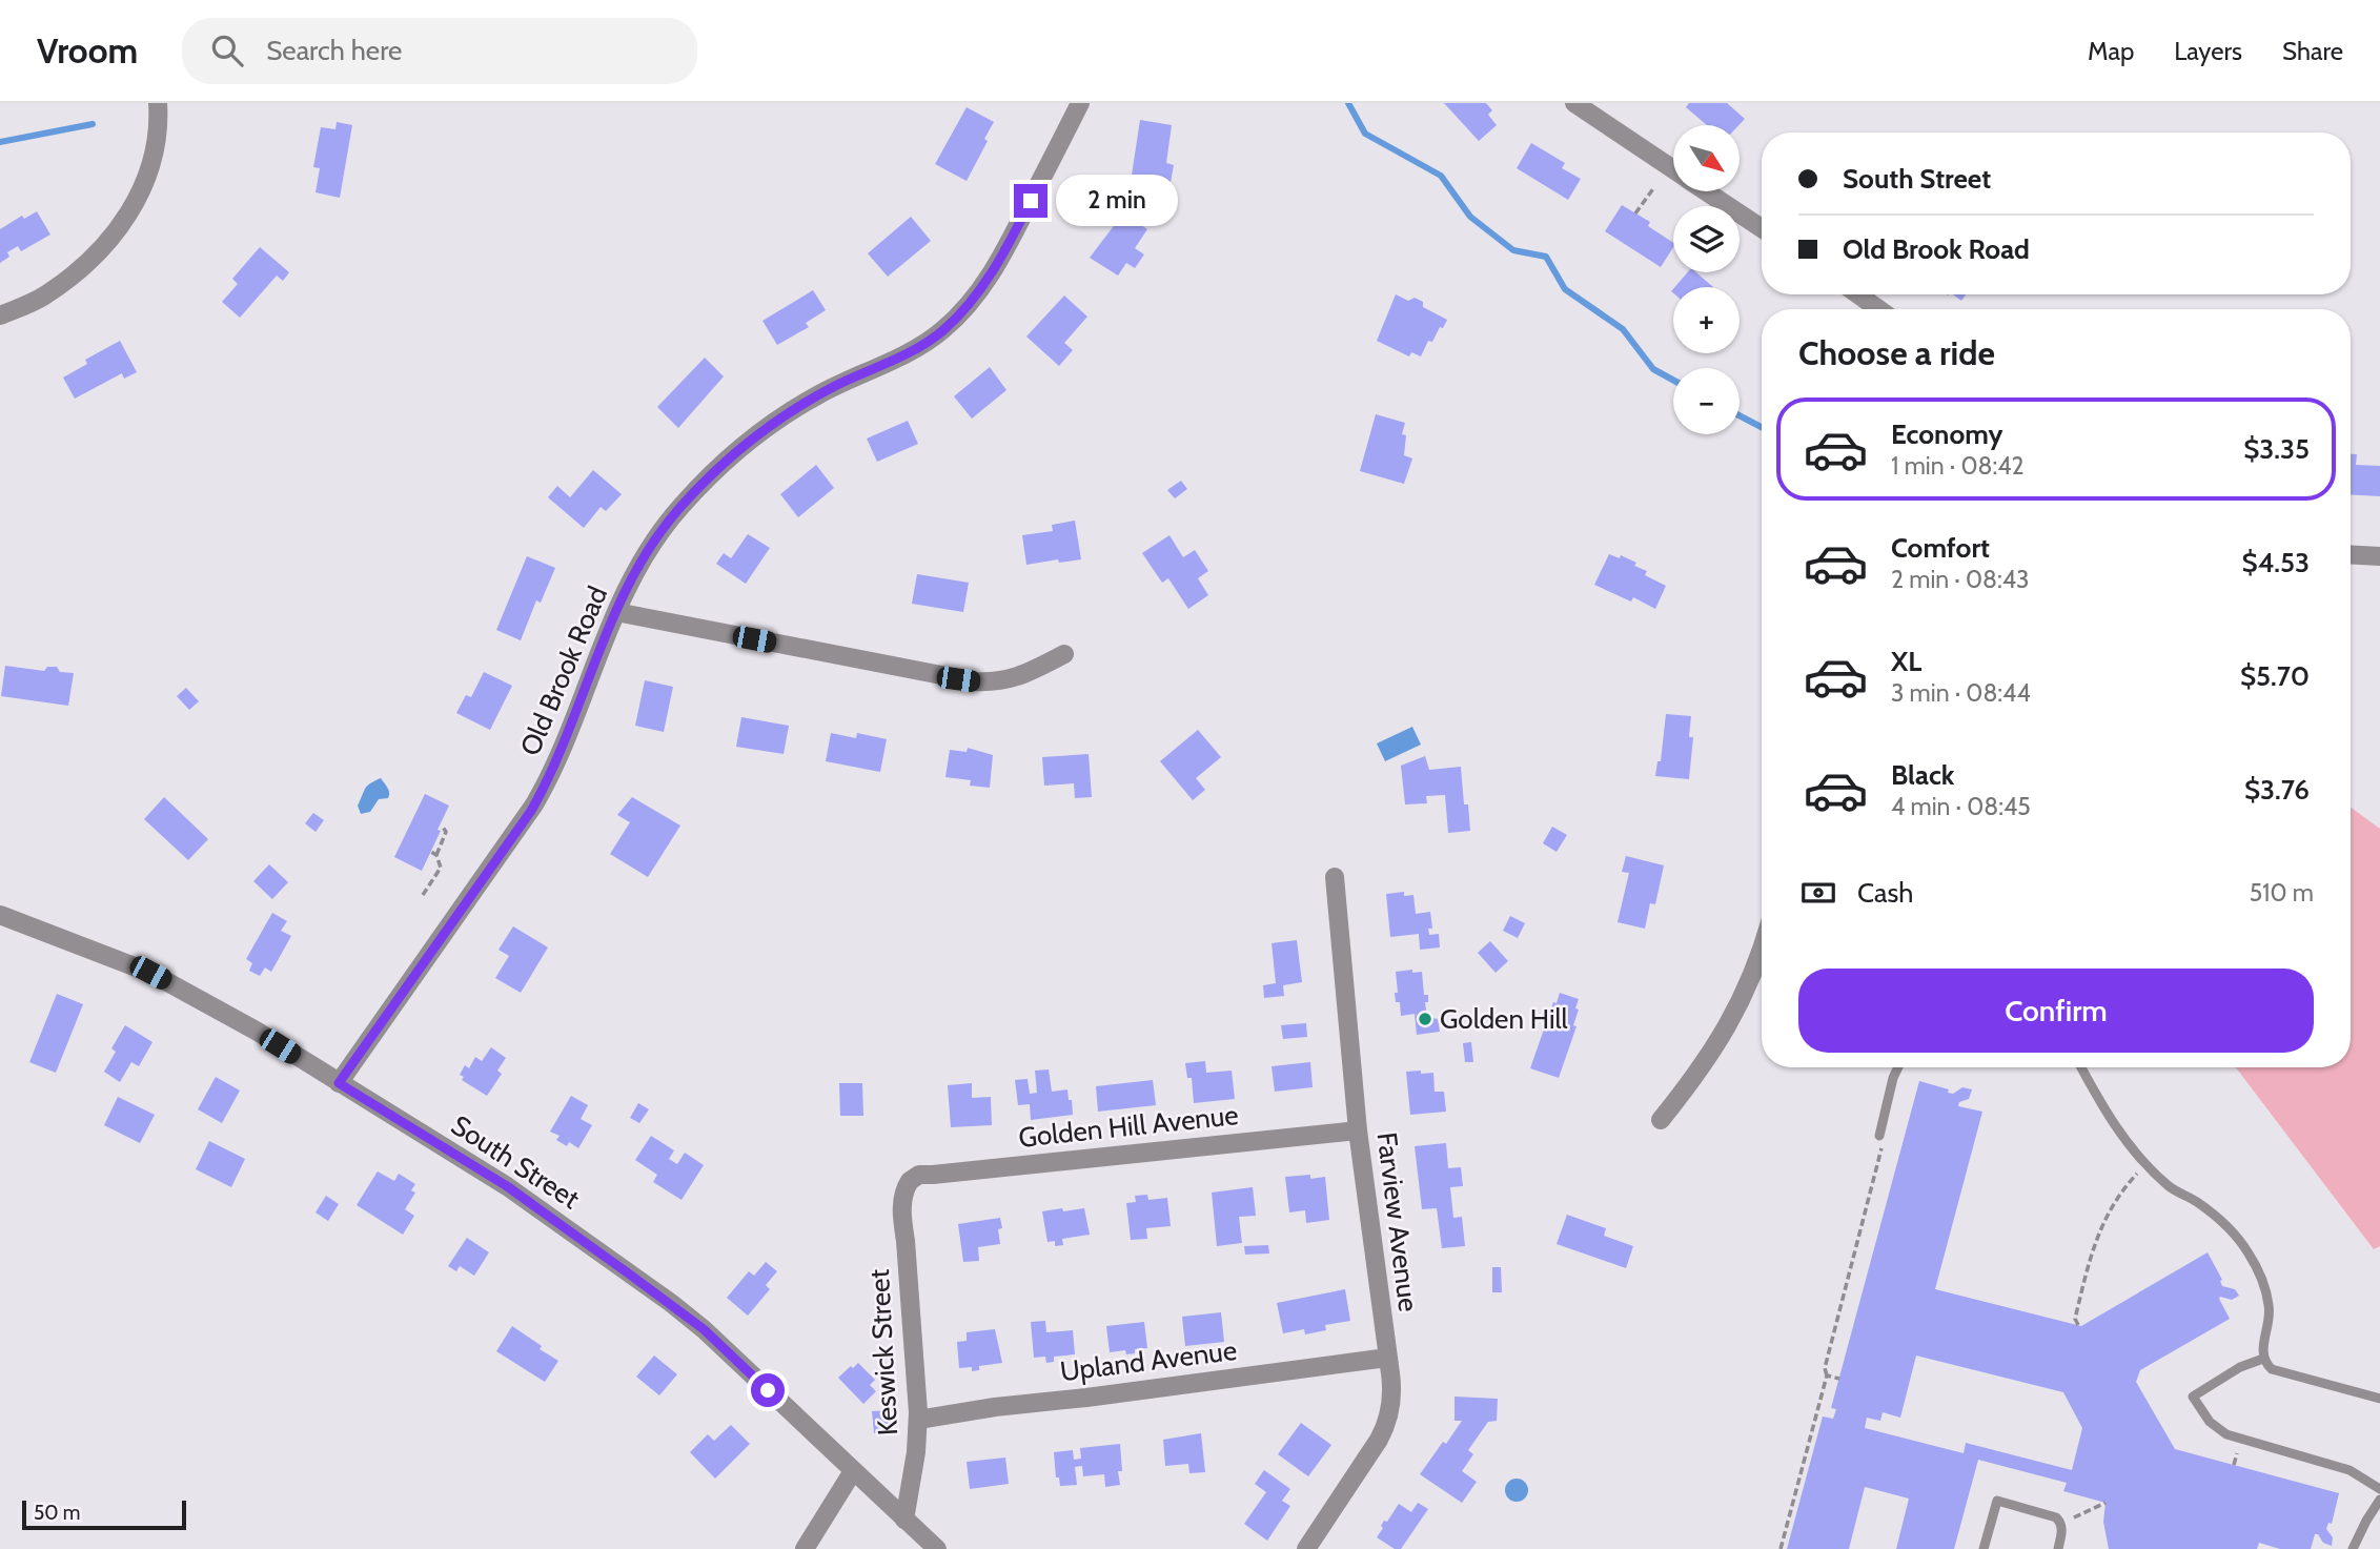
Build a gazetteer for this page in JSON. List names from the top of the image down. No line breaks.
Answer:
{"streets":{"street":["Old Brook Road","Golden Hill Avenue","South Street","Farview Avenue","Keswick Street","Upland Avenue"]},"crossings":[["Old Brook Road","South Street"],["Golden Hill Avenue","Farview Avenue"],["Golden Hill Avenue","Keswick Street"],["South Street","Keswick Street"],["Farview Avenue","Upland Avenue"],["Keswick Street","Upland Avenue"]],"places":["Golden Hill"],"scale_bar":"50 m","north":"bottom right","page":{"header":"Vroom","search":"Search here","nav":["Map","Layers","Share"],"map_buttons":["+","−"],"banner":["South Street","Old Brook Road"],"bubble":"2 min","heading":"Choose a ride","list":[{"name":"Economy","note":"1 min · 08:42","value":"$3.35"},{"name":"Comfort","note":"2 min · 08:43","value":"$4.53"},{"name":"XL","note":"3 min · 08:44","value":"$5.70"},{"name":"Black","note":"4 min · 08:45","value":"$3.76"}],"pay":["Cash","510 m"],"buttons":"Confirm","scale":"50 m"}}
